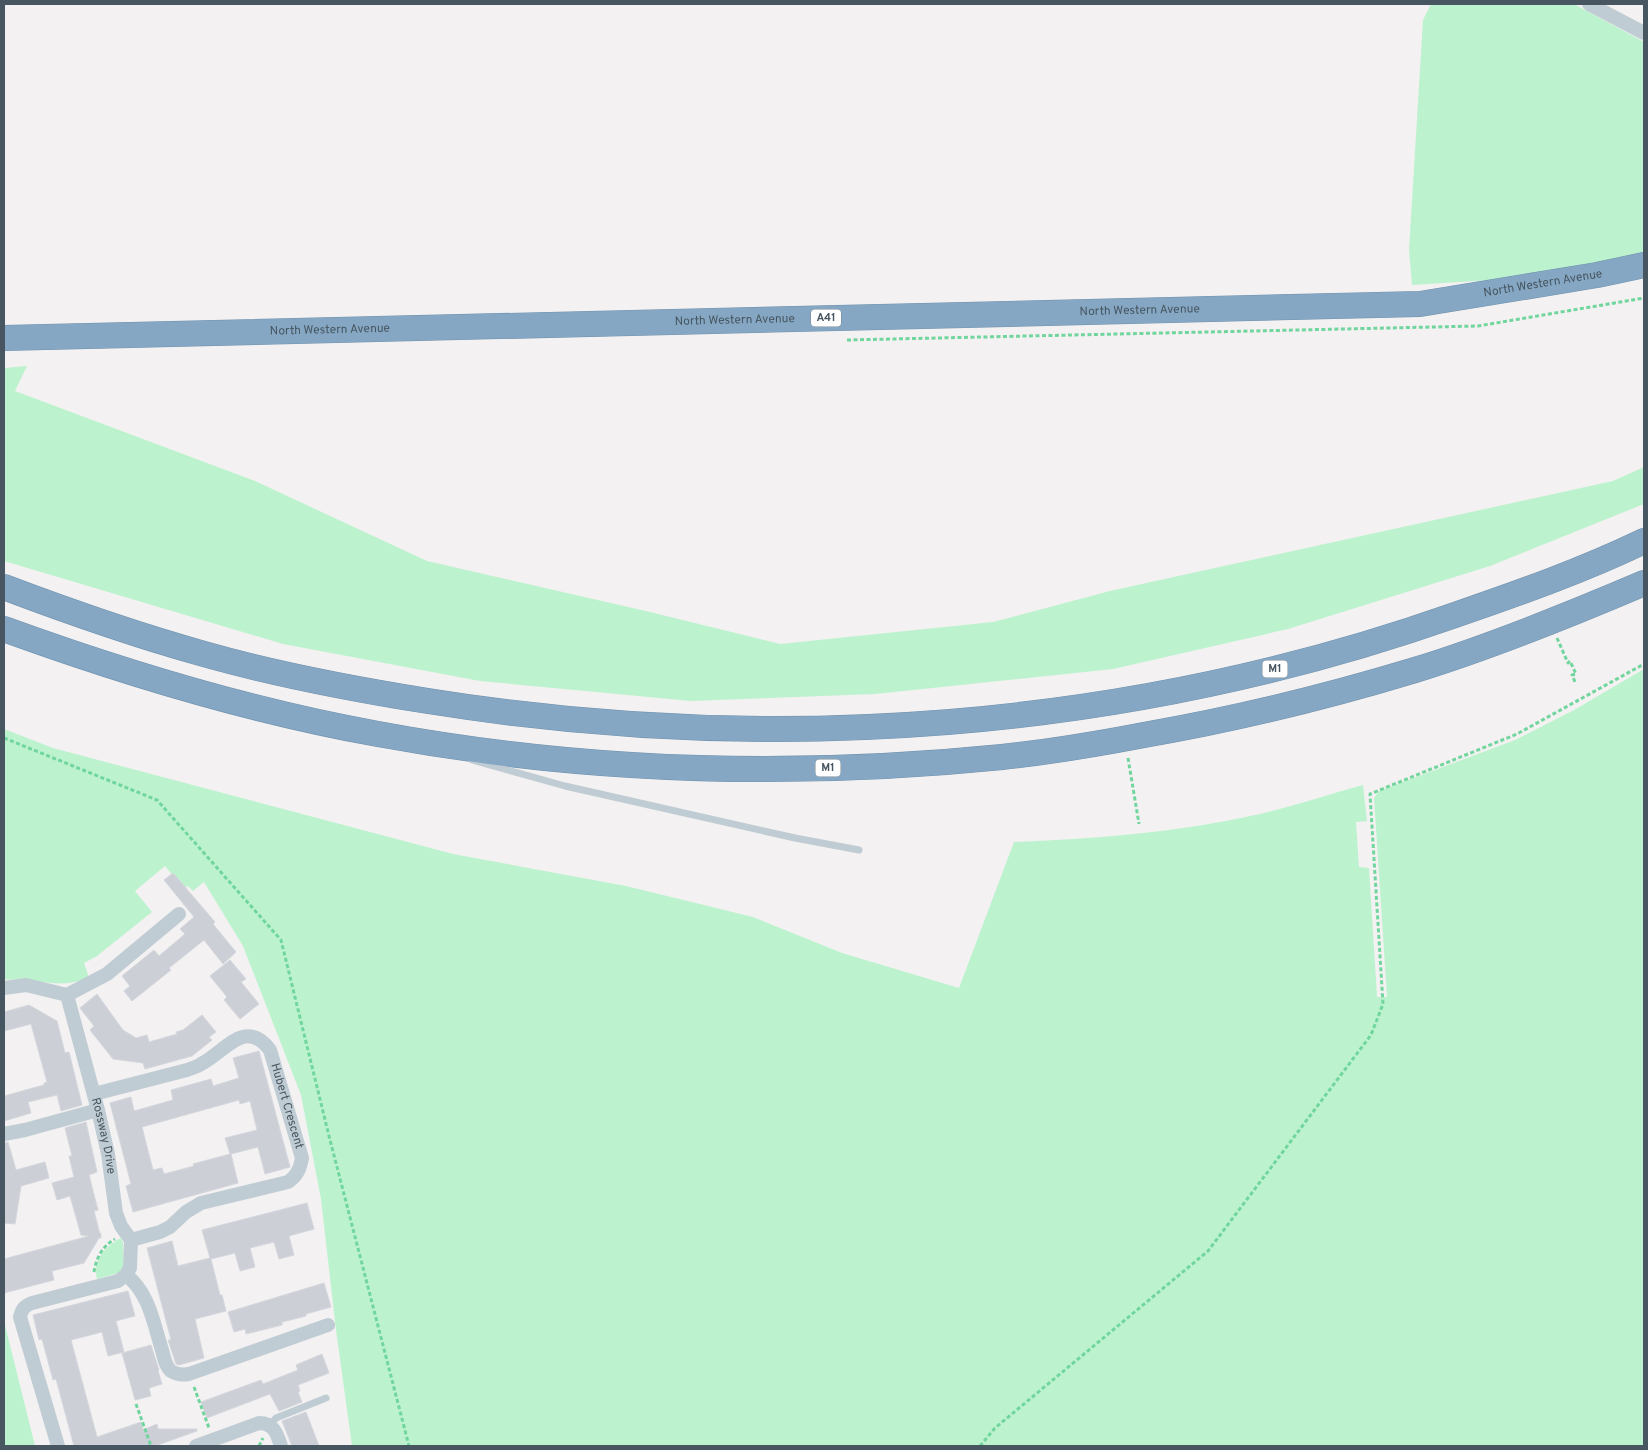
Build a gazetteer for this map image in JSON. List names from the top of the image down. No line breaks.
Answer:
{"streets":{"highway":["North Western Avenue","A41","M1"],"street":["Hubert Crescent","Rossway Drive"]},"crossings":[["Hubert Crescent","Rossway Drive"]]}
